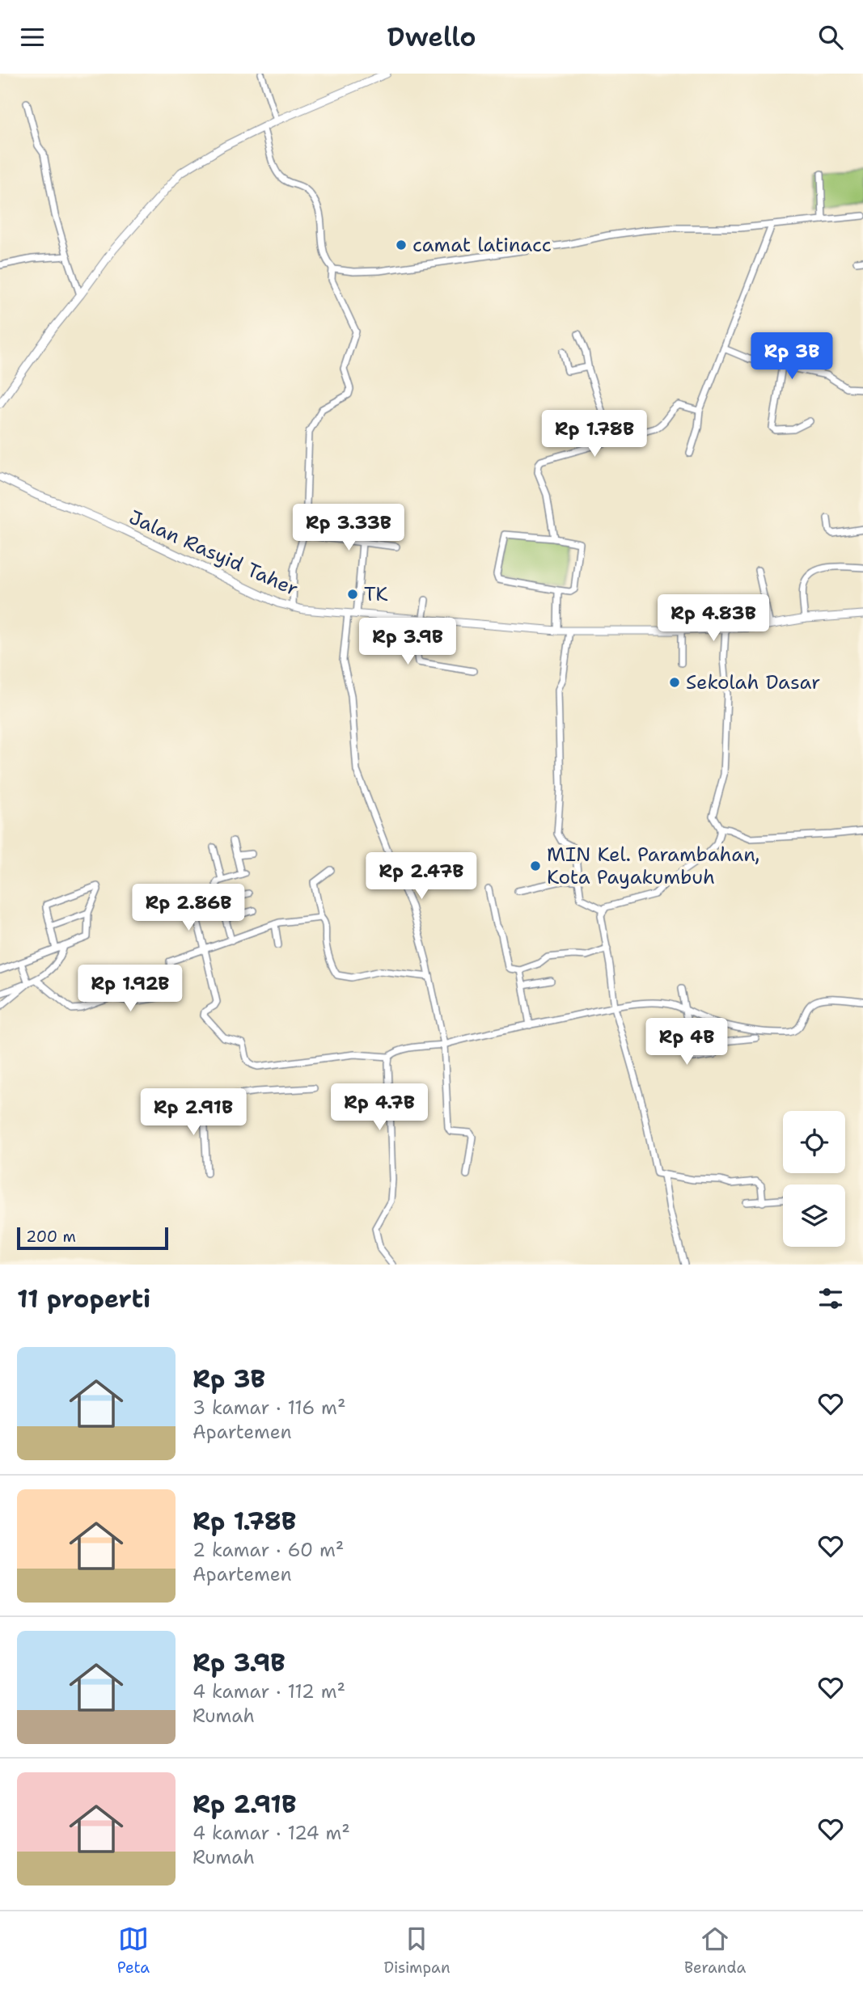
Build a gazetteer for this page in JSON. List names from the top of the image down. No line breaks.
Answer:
{"streets":{"street":["Jalan Rasyid Taher"]},"places":["camat latinacc","TK","Sekolah Dasar","MIN Kel. Parambahan, Kota Payakumbuh"],"scale_bar":"200 m","page":{"header":"Dwello","price":["Rp 3B","Rp 1.78B","Rp 3.33B","Rp 4.83B","Rp 3.9B","Rp 2.47B","Rp 2.86B","Rp 1.92B","Rp 4B","Rp 4.7B","Rp 2.91B"],"scale":"200 m","heading":"11 properti","list":[{"name":"Rp 3B","note":"3 kamar · 116 m² · Apartemen"},{"name":"Rp 1.78B","note":"2 kamar · 60 m² · Apartemen"},{"name":"Rp 3.9B","note":"4 kamar · 112 m² · Rumah"},{"name":"Rp 2.91B","note":"4 kamar · 124 m² · Rumah"}],"tabs":["Peta","Disimpan","Beranda"]}}
